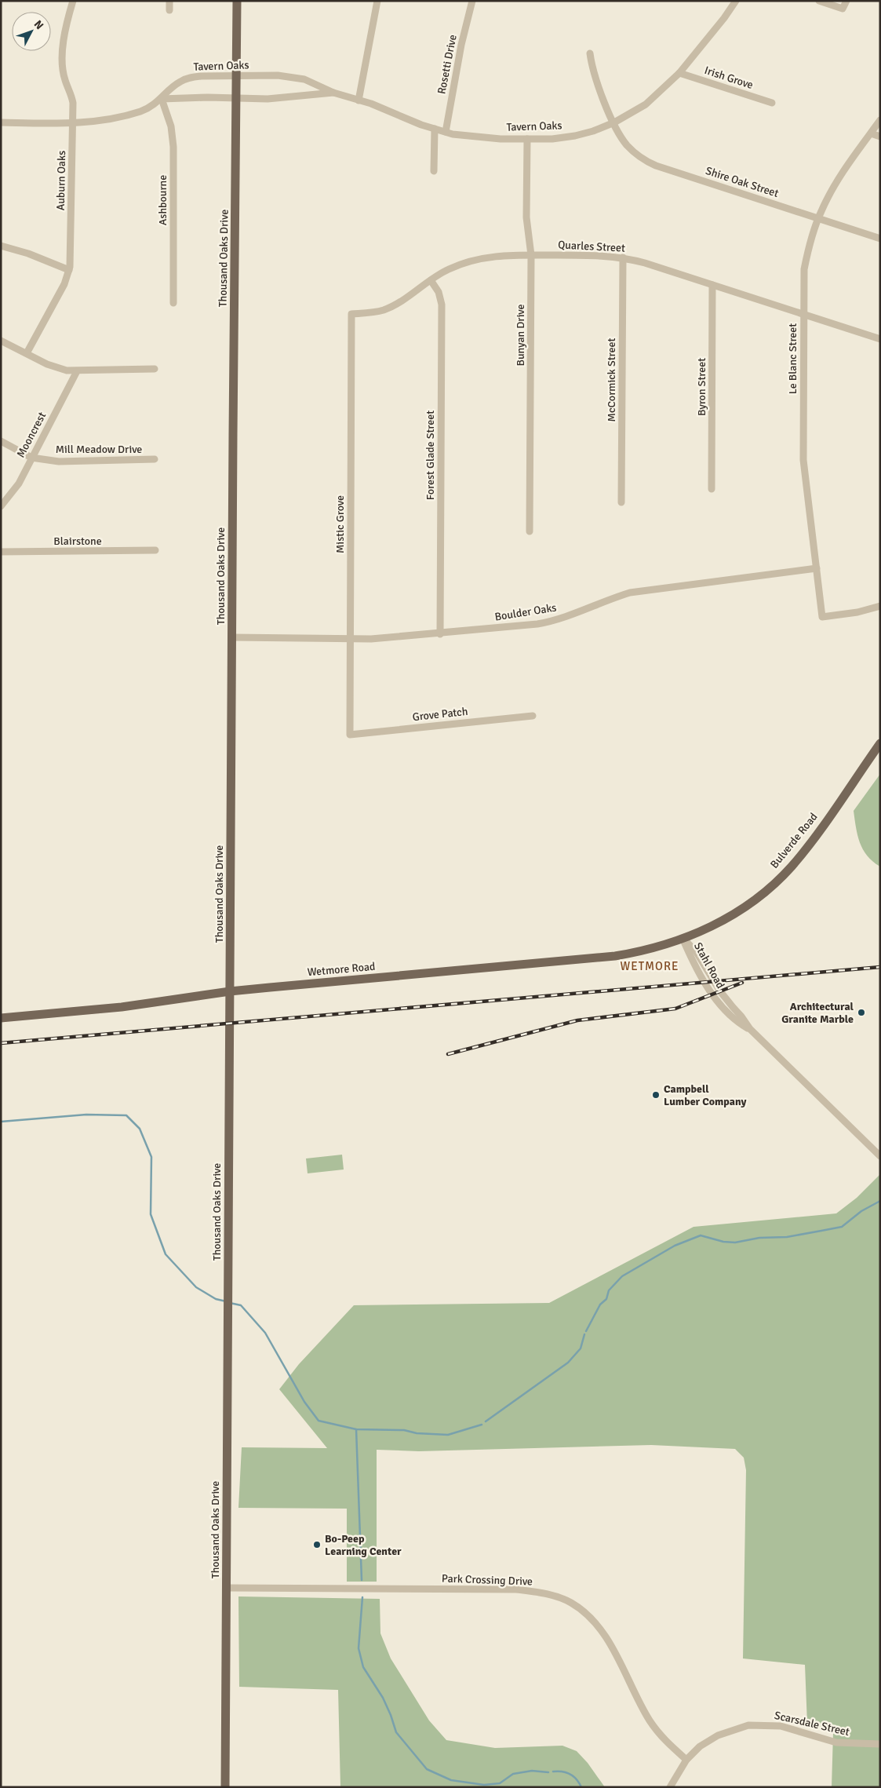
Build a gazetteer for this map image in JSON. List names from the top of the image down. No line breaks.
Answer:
{"streets":{"main road":["Thousand Oaks Drive","Bulverde Road","Wetmore Road"],"street":["Rosetti Drive","Tavern Oaks","Irish Grove","Auburn Oaks","Shire Oak Street","Ashbourne","Quarles Street","Bunyan Drive","Le Blanc Street","McCormick Street","Byron Street","Mooncrest","Mill Meadow Drive","Forest Glade Street","Mistic Grove","Blairstone","Boulder Oaks","Grove Patch","Stahl Road","Park Crossing Drive","Scarsdale Street"]},"crossings":[["Rosetti Drive","Tavern Oaks"],["Tavern Oaks","Irish Grove"],["Tavern Oaks","Auburn Oaks"],["Tavern Oaks","Shire Oak Street"],["Tavern Oaks","Ashbourne"],["Tavern Oaks","Thousand Oaks Drive"],["Tavern Oaks","Bunyan Drive"],["Shire Oak Street","Le Blanc Street"],["Quarles Street","Bunyan Drive"],["Quarles Street","Le Blanc Street"],["Quarles Street","McCormick Street"],["Quarles Street","Byron Street"],["Quarles Street","Forest Glade Street"],["Quarles Street","Mistic Grove"],["Thousand Oaks Drive","Boulder Oaks"],["Thousand Oaks Drive","Wetmore Road"],["Thousand Oaks Drive","Park Crossing Drive"],["Le Blanc Street","Boulder Oaks"],["Mooncrest","Mill Meadow Drive"],["Forest Glade Street","Boulder Oaks"],["Mistic Grove","Boulder Oaks"],["Mistic Grove","Grove Patch"],["Bulverde Road","Stahl Road"],["Bulverde Road","Wetmore Road"],["Stahl Road","Wetmore Road"],["Park Crossing Drive","Scarsdale Street"]],"districts":["WETMORE"],"places":["Architectural Granite Marble","Campbell Lumber Company","Bo-Peep Learning Center"],"north":"top right"}
